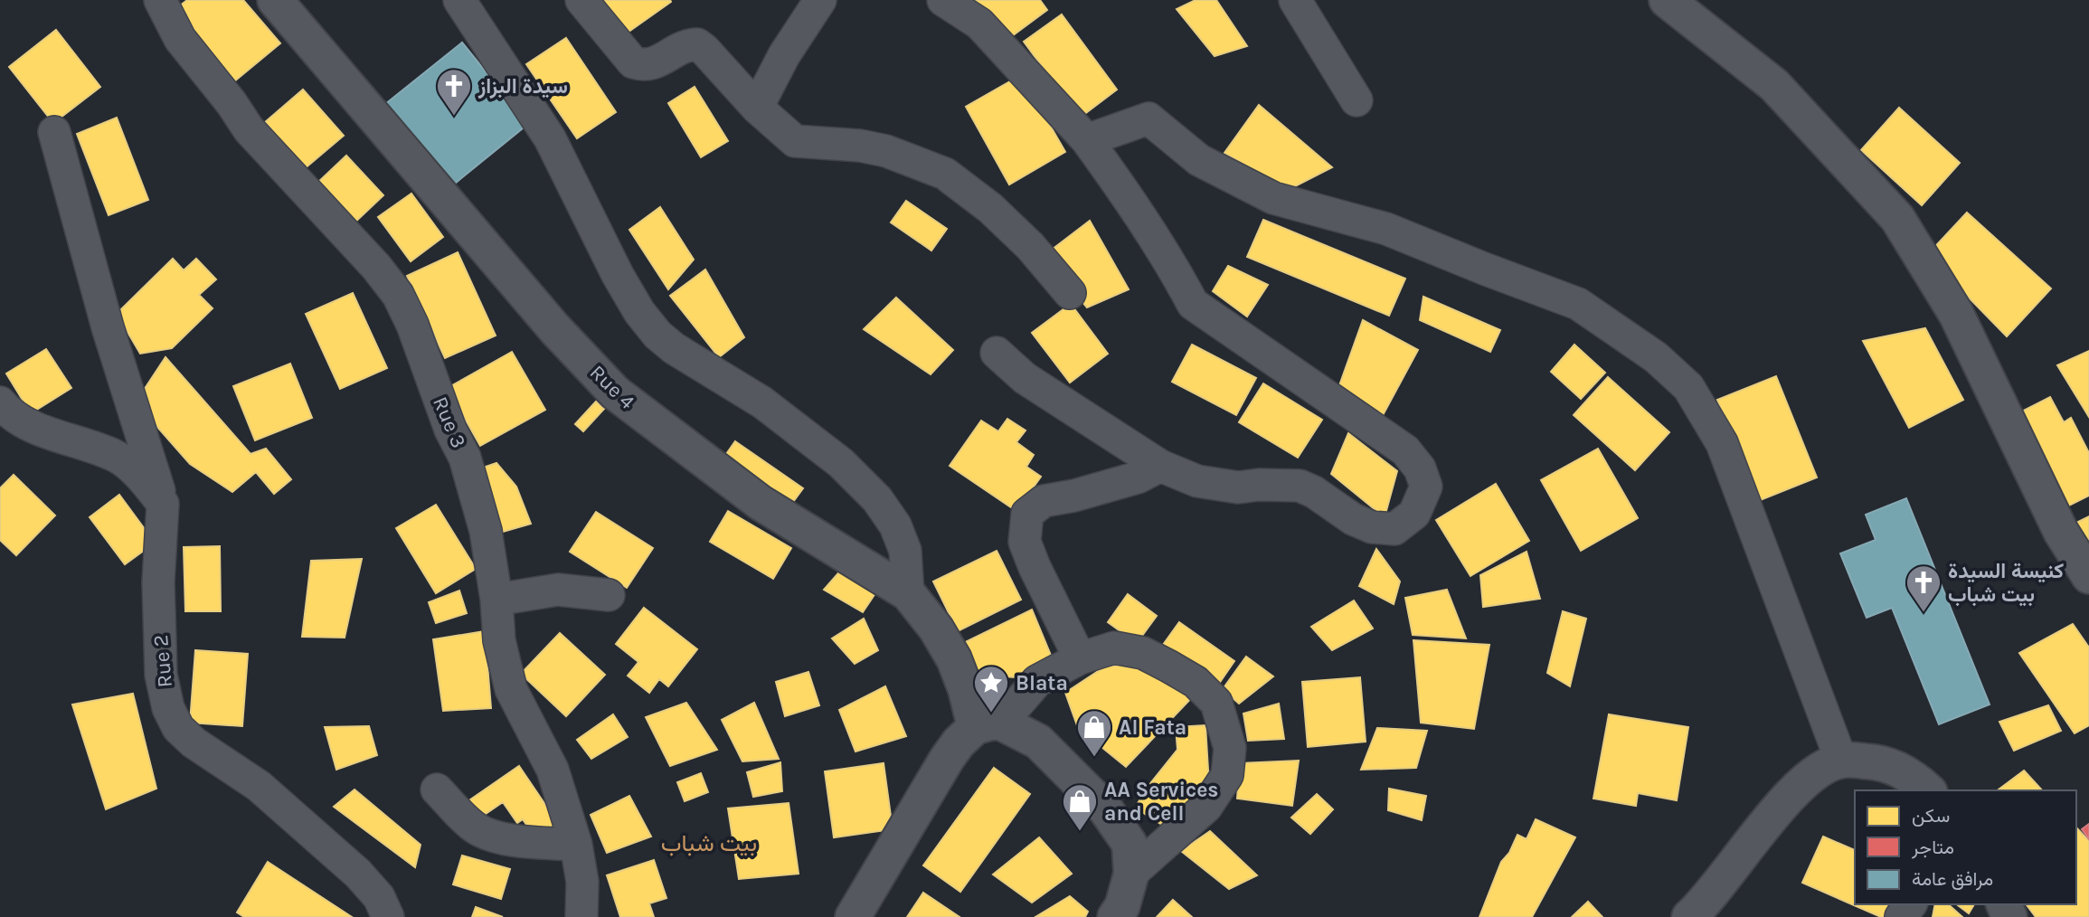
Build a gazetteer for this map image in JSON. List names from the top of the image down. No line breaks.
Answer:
{"streets":{"street":["Rue 4","Rue 3","Rue 2"]},"districts":["بيت شباب"],"places":{"church":["سيدة البزاز","كنيسة السيدة بيت شباب"],"place":["Blata"],"shop":["Al Fata","AA Services and Cell"]},"legend":["سكن","متاجر","مرافق عامة"]}
